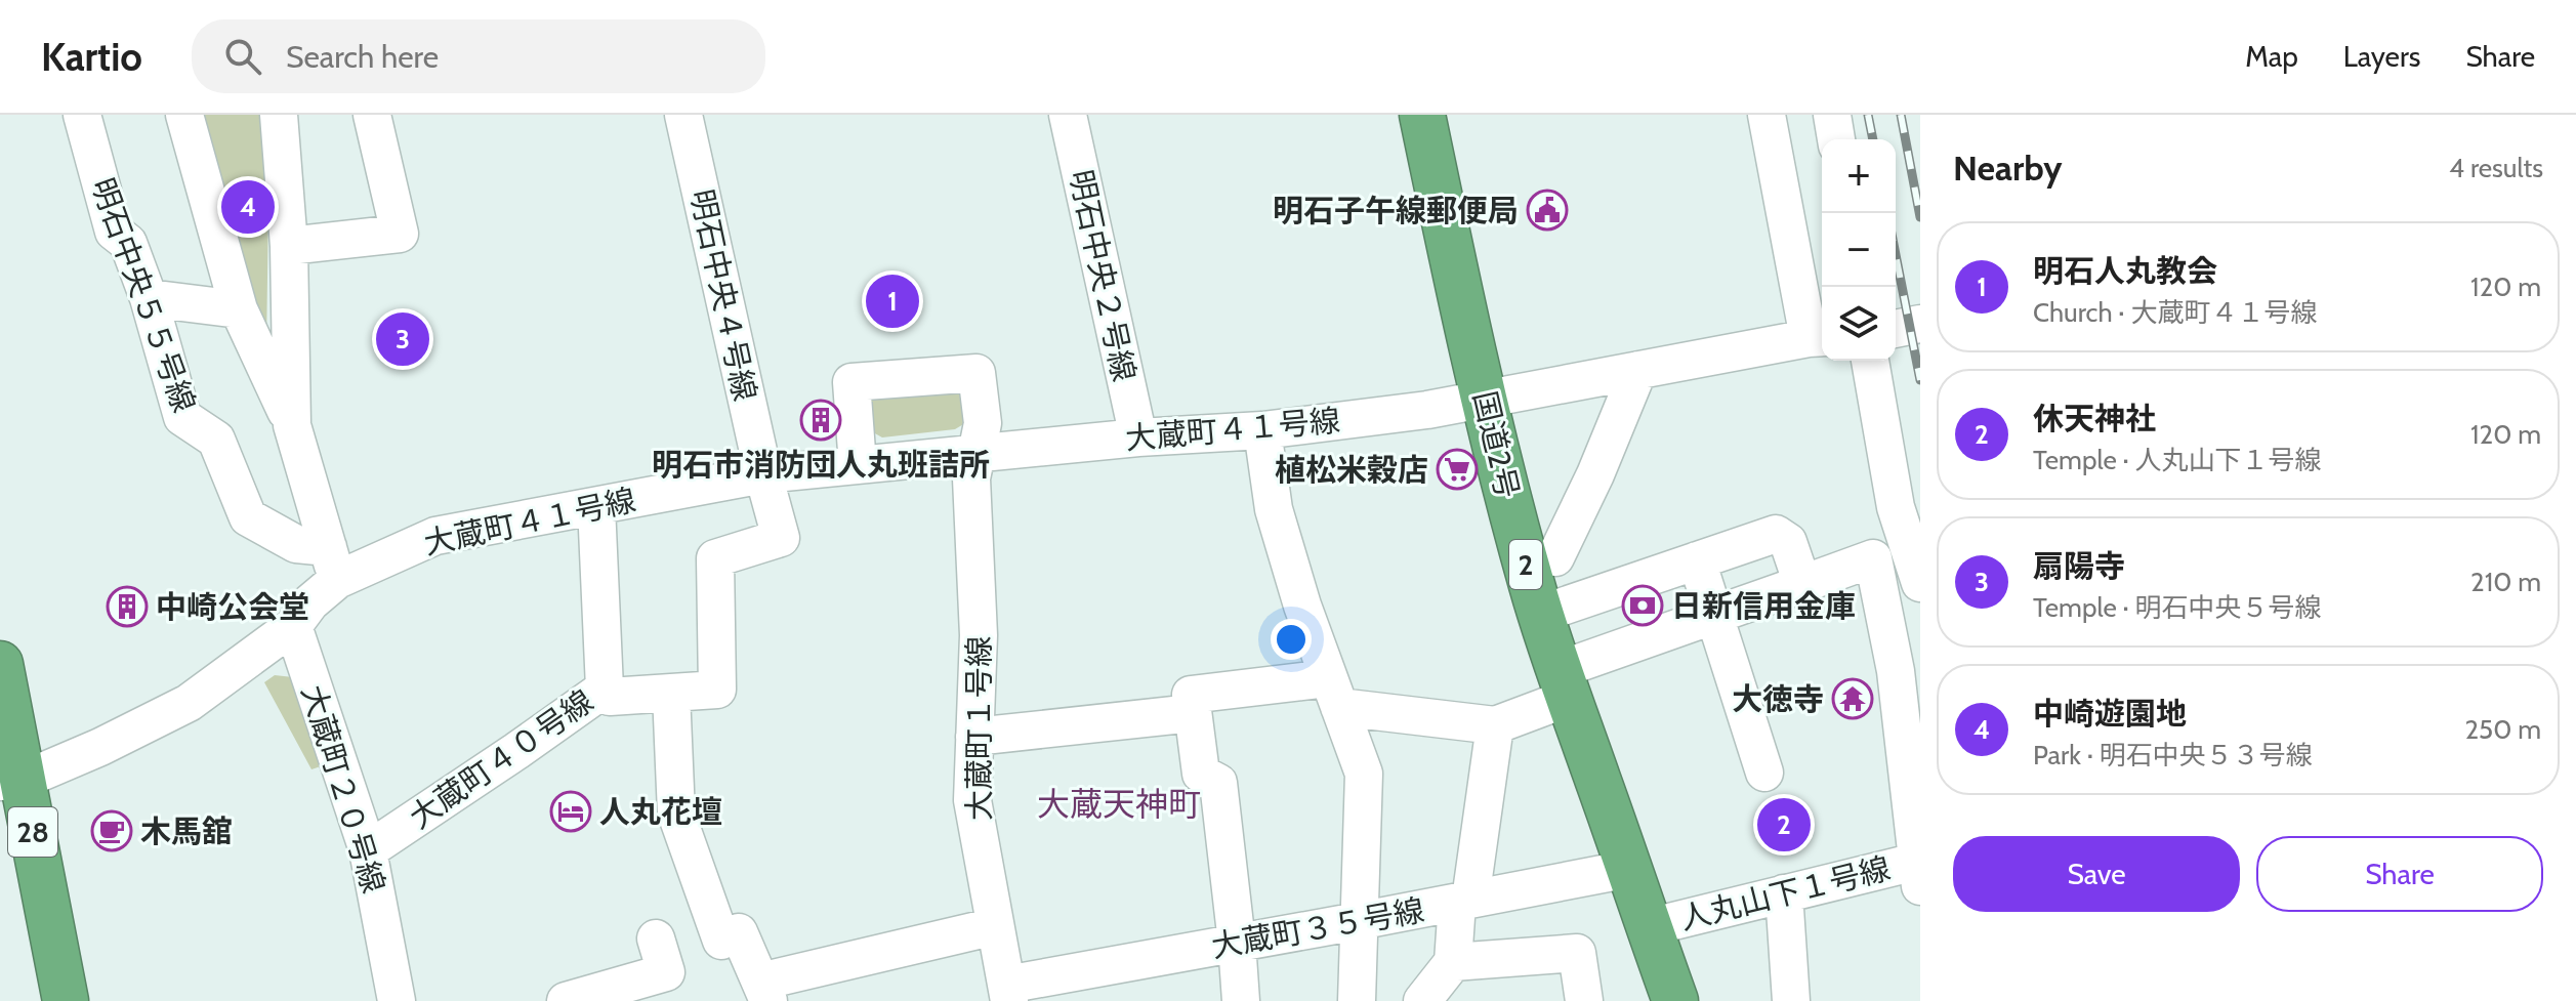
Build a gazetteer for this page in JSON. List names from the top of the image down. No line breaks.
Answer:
{"streets":{"highway":["国道2号","2","28"],"street":["明石中央２号線","明石中央５５号線","明石中央４号線","大蔵町４１号線","大蔵町１号線","大蔵町４０号線","大蔵町２０号線","人丸山下１号線","大蔵町３５号線"]},"crossings":[["明石中央２号線","大蔵町４１号線"],["明石中央５５号線","大蔵町４１号線"],["明石中央４号線","大蔵町４１号線"],["大蔵町４１号線","国道2号"],["大蔵町４１号線","大蔵町１号線"],["大蔵町４１号線","大蔵町４０号線"],["大蔵町４１号線","大蔵町２０号線"],["大蔵町４１号線","28"],["国道2号","人丸山下１号線"],["国道2号","大蔵町３５号線"],["大蔵町１号線","大蔵町３５号線"],["大蔵町４０号線","大蔵町２０号線"]],"districts":["大蔵天神町"],"places":{"public building":["明石子午線郵便局"],"building":["明石市消防団人丸班詰所","中崎公会堂"],"supermarket":["植松米穀店"],"bank":["日新信用金庫"],"temple":["大徳寺"],"hotel":["人丸花壇"],"cafe":["木馬舘"]},"page":{"header":"Kartio","search":"Search here","nav":["Map","Layers","Share"],"heading":["Nearby","4 results"],"map_buttons":["+","−"],"pins":["4","1","3","2"],"list":[{"mark":"1","name":"明石人丸教会","note":"Church · 大蔵町４１号線","value":"120 m"},{"mark":"2","name":"休天神社","note":"Temple · 人丸山下１号線","value":"120 m"},{"mark":"3","name":"扇陽寺","note":"Temple · 明石中央５号線","value":"210 m"},{"mark":"4","name":"中崎遊園地","note":"Park · 明石中央５３号線","value":"250 m"}],"buttons":["Save","Share"]}}
